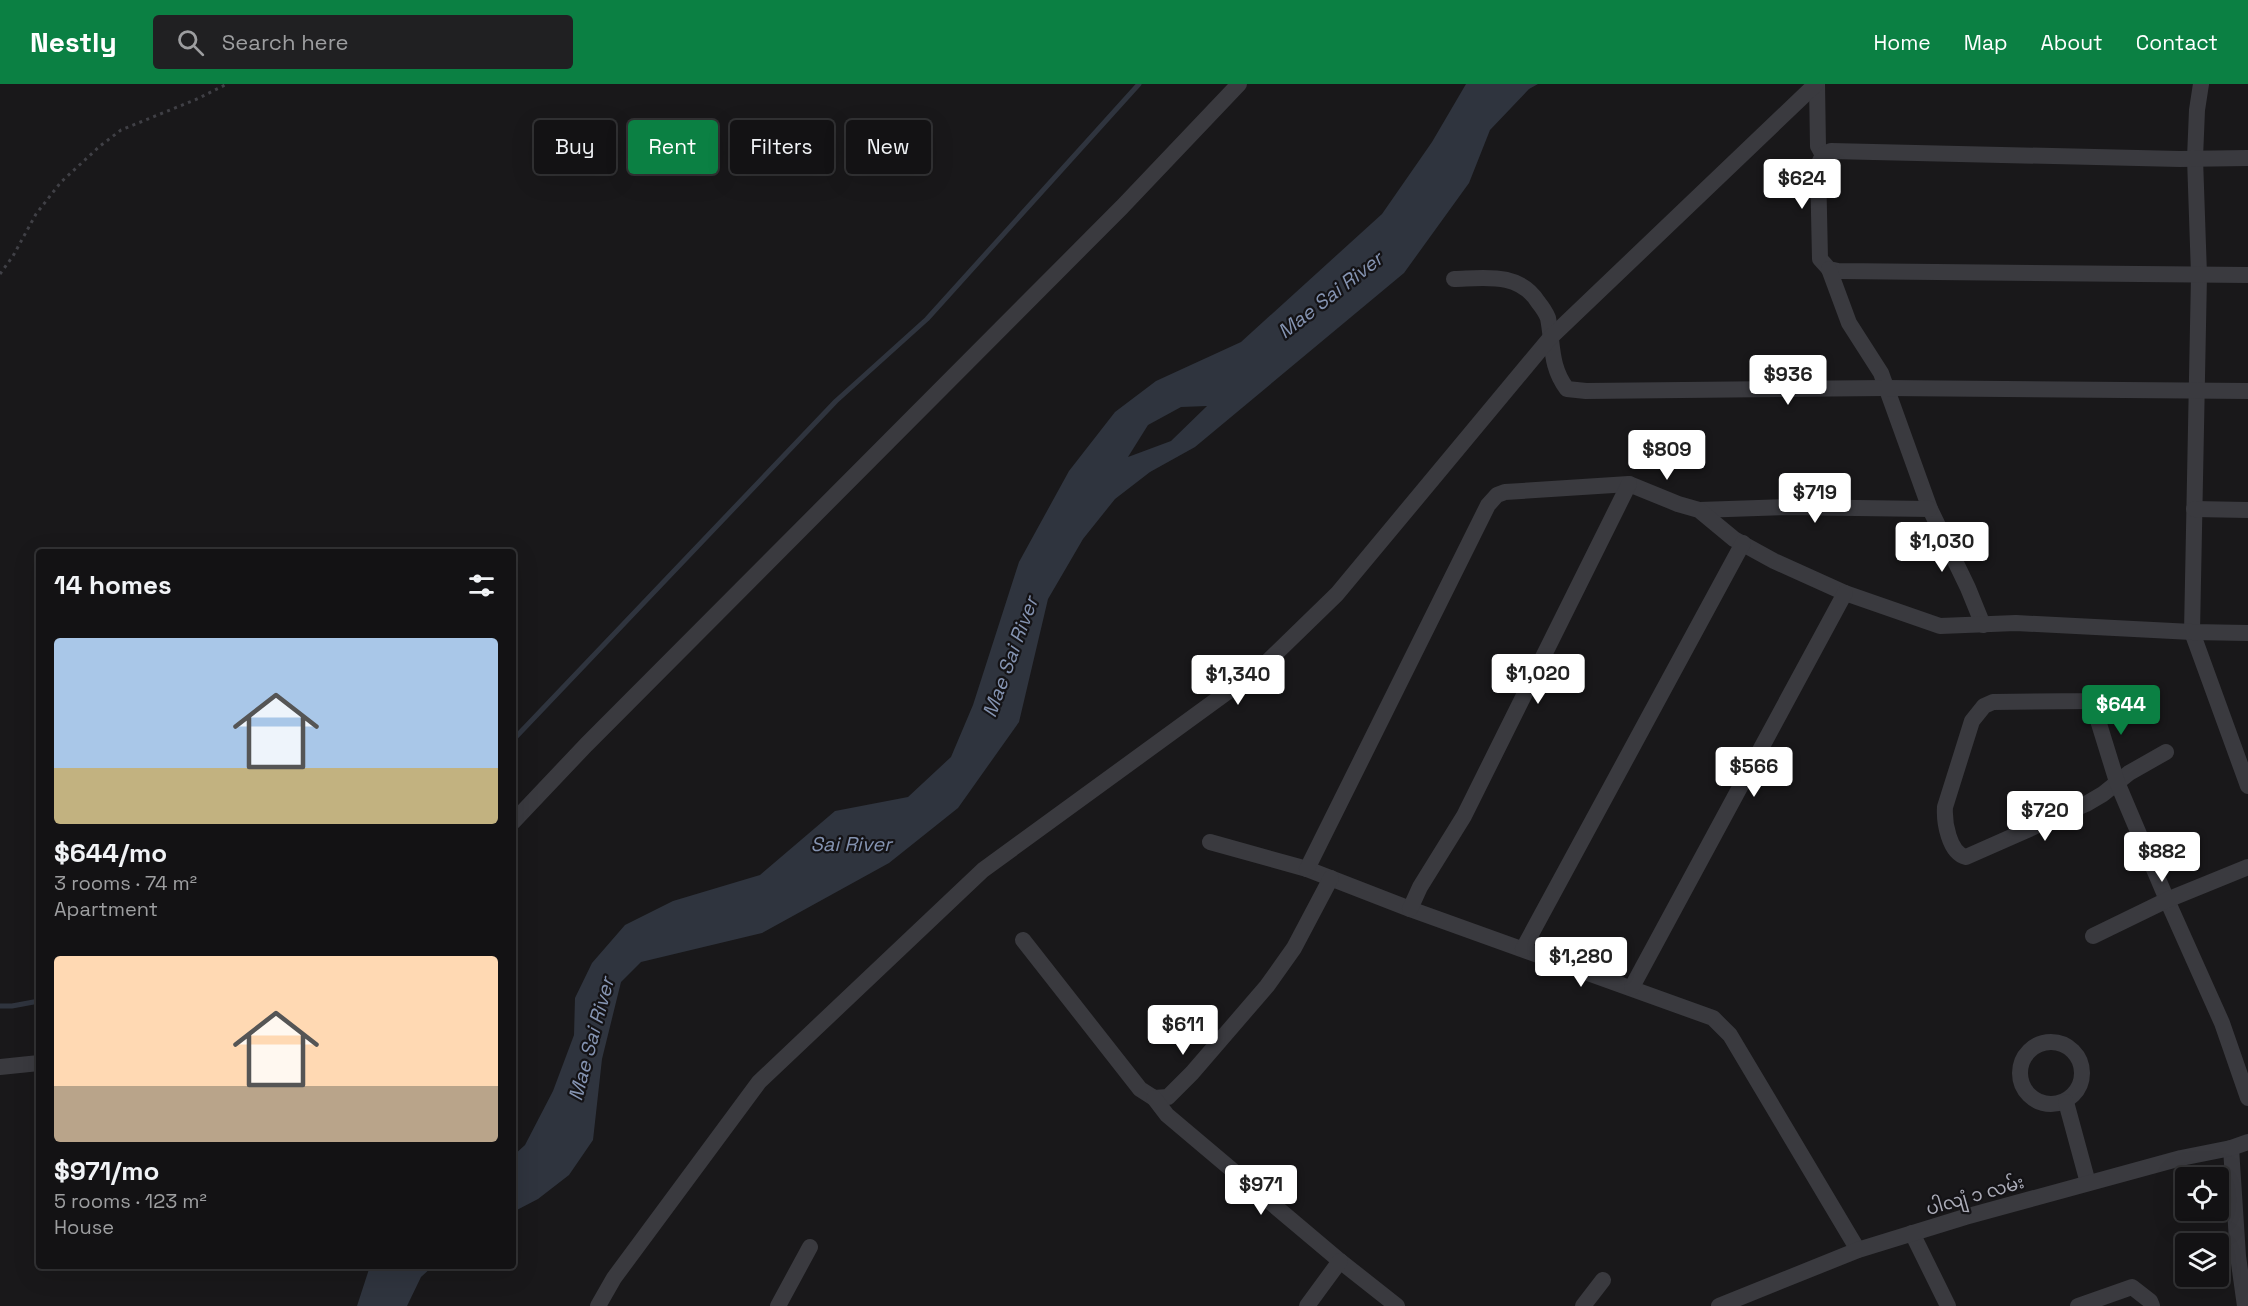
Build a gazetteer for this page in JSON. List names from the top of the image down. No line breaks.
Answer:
{"streets":{"street":["ပါလျံ ၁ လမ်း"]},"water":["Mae Sai River","Sai River"],"page":{"header":"Nestly","search":"Search here","nav":["Home","Map","About","Contact"],"chip":["Buy","Rent","Filters","New"],"price":["$624","$936","$809","$719","$1,030","$1,020","$1,340","$644","$566","$720","$882","$1,280","$611","$971"],"heading":"14 homes","list":[{"name":"$644/mo","note":"3 rooms · 74 m² · Apartment"},{"name":"$971/mo","note":"5 rooms · 123 m² · House"}]}}
